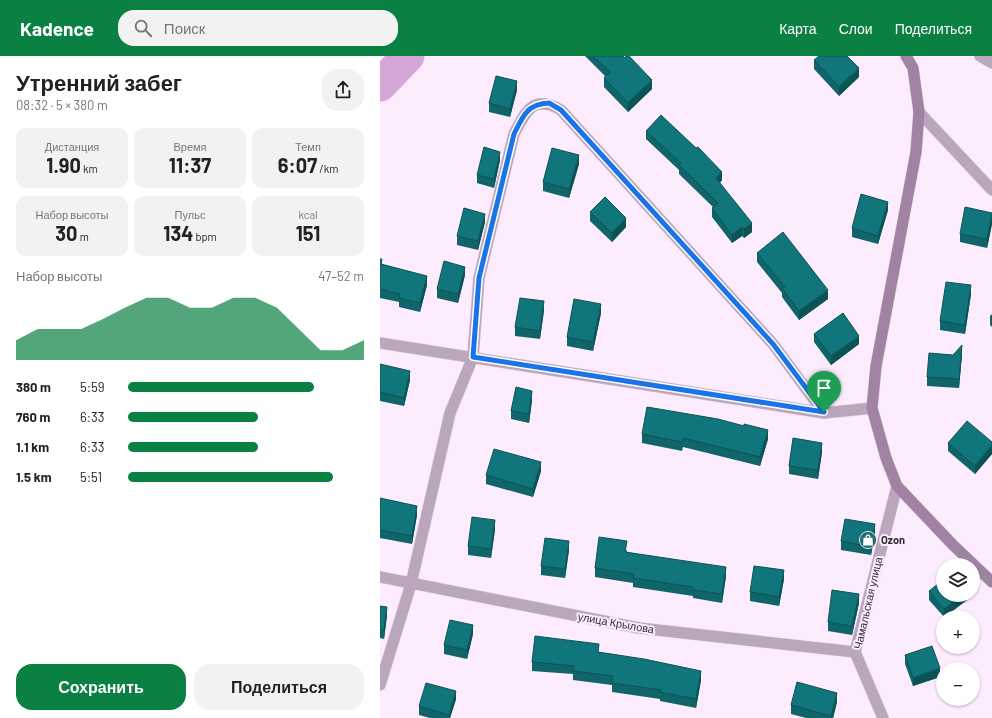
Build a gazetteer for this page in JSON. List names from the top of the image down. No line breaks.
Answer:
{"streets":{"street":["Чамальская улица","улица Крылова"]},"crossings":[["Чамальская улица","улица Крылова"]],"places":{"shop":["Ozon"]},"page":{"header":"Kadence","search":"Поиск","nav":["Карта","Слои","Поделиться"],"heading":["Утренний забег","08:32 · 5 × 380 m"],"stats":[["Дистанция","1.90 km"],["Время","11:37"],["Темп","6:07 /km"],["Набор высоты","30 m"],["Пульс","134 bpm"],["kcal","151"]],"chart":["Набор высоты","47–52 m"],"list":[{"name":"380 m","note":"5:59"},{"name":"760 m","note":"6:33"},{"name":"1.1 km","note":"6:33"},{"name":"1.5 km","note":"5:51"}],"map_buttons":["+","−"],"buttons":["Сохранить","Поделиться"]}}
